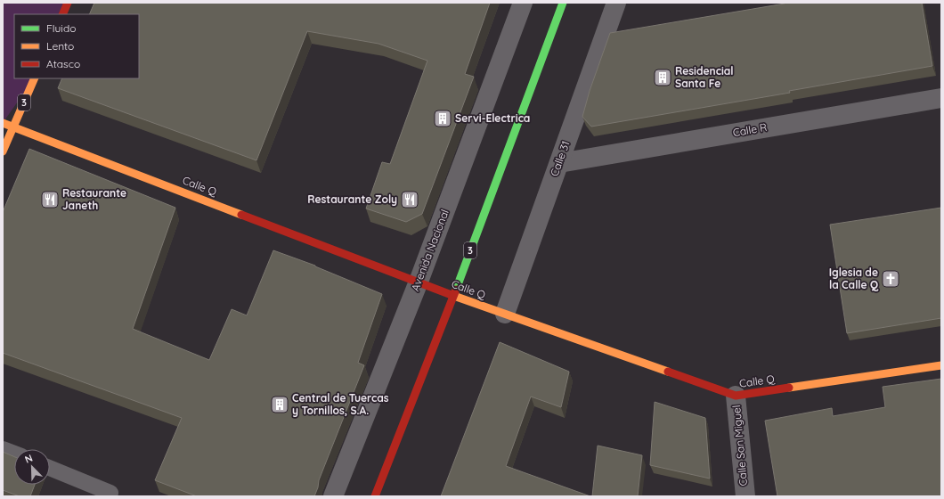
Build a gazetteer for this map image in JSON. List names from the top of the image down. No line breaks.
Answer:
{"streets":{"street":["3","Calle R","Calle 31","Calle Q","Avenida Nacional","Calle San Miguel"]},"crossings":[["3","Calle Q"],["Calle R","Calle 31"],["Calle 31","Calle Q"],["Calle Q","Avenida Nacional"],["Calle Q","Calle San Miguel"]],"places":{"building":["Residencial Santa Fe","Servi-Electrica","Central de Tuercas y Tornillos, S.A."],"restaurant":["Restaurante Janeth","Restaurante Zoly"],"church":["Iglesia de la Calle Q"]},"legend":["Fluido","Lento","Atasco"],"north":"top left"}
